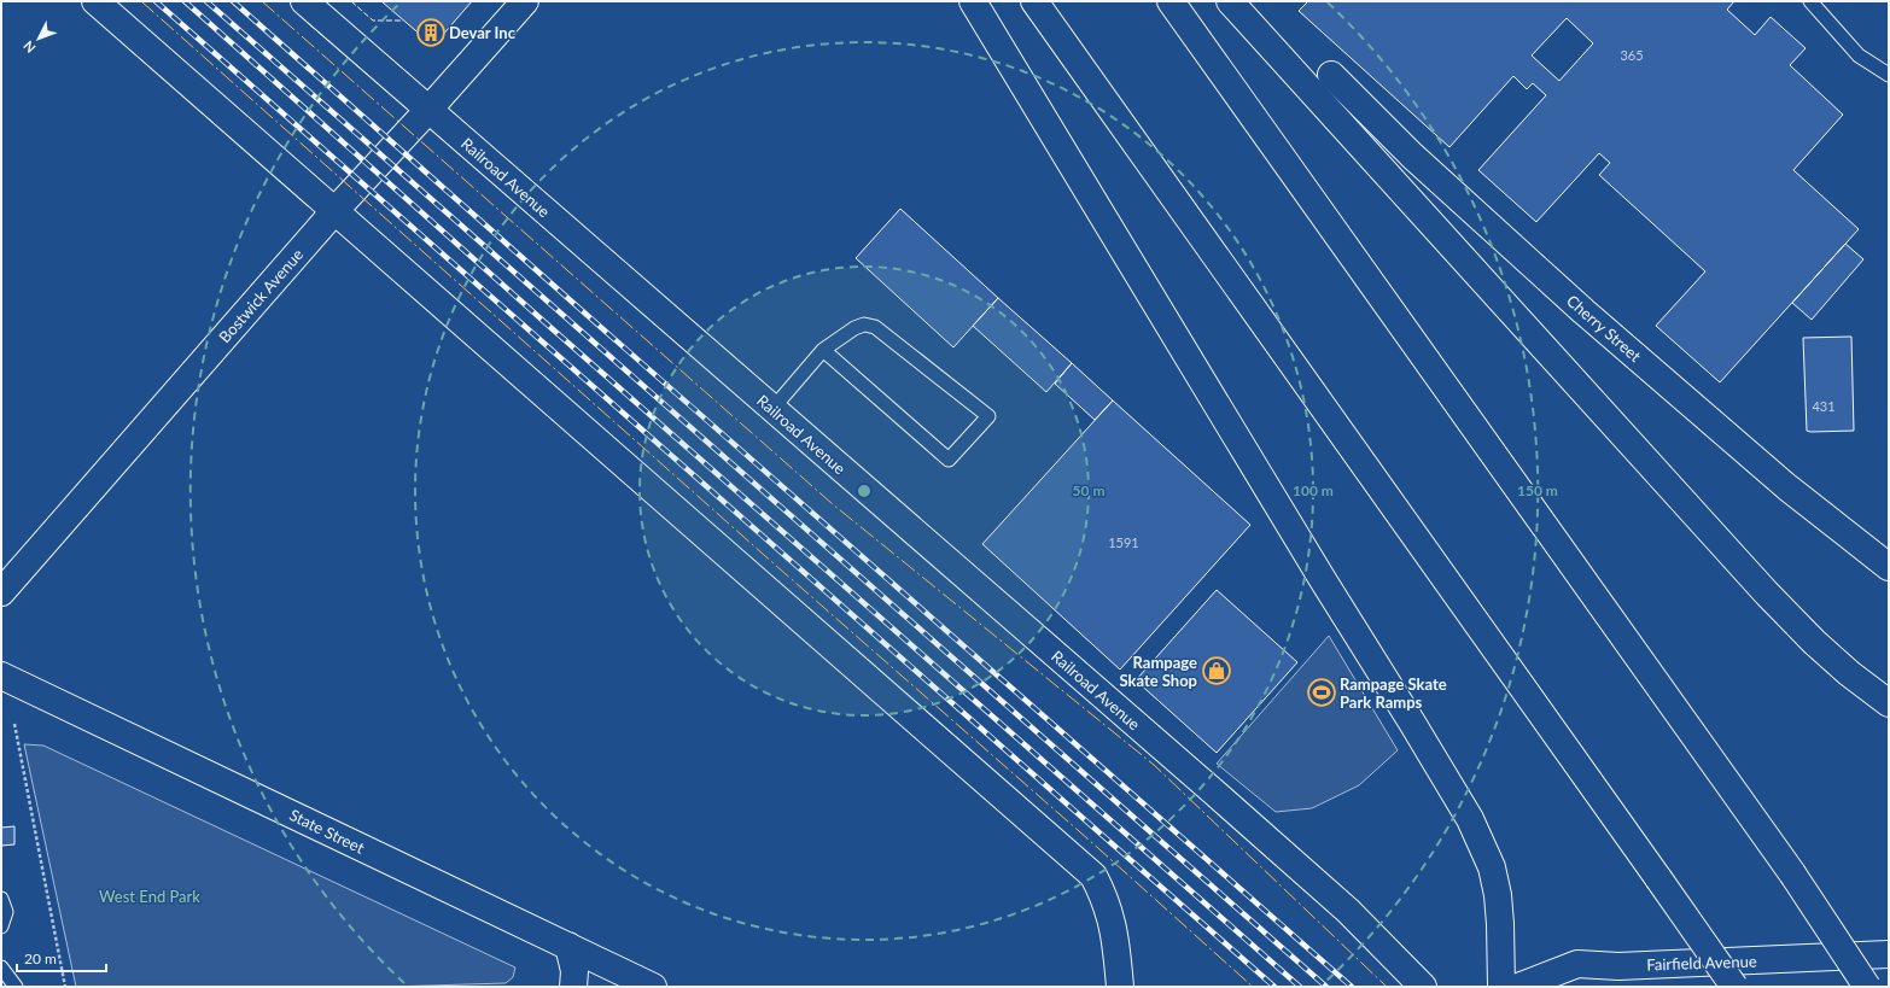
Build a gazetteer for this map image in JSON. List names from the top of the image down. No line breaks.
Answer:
{"streets":{"main road":["Railroad Avenue","Bostwick Avenue","Cherry Street","State Street","Fairfield Avenue"]},"crossings":[["Railroad Avenue","Bostwick Avenue"]],"parks":["West End Park"],"places":{"building":["Devar Inc"],"shop":["Rampage Skate Shop"],"sports":["Rampage Skate Park Ramps"]},"house_numbers":["365","431","1591"],"scale_bar":"20 m","north":"bottom left","rings":["50 m","100 m","150 m"]}
